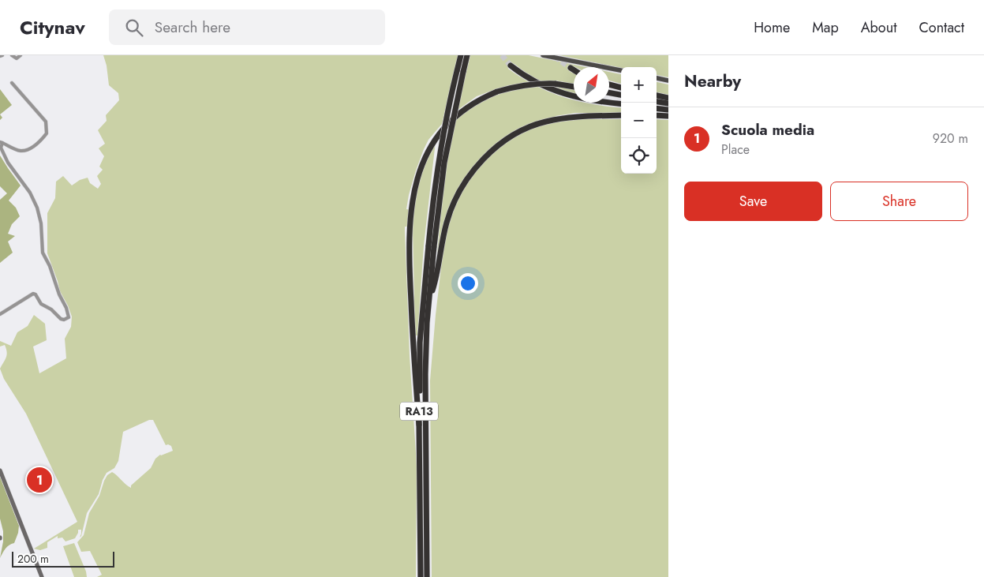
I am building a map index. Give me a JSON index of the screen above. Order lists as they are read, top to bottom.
{
  "streets": {
    "highway": ["RA13"]
  },
  "scale_bar": "200 m",
  "north": "top right",
  "page": {
    "header": "Citynav",
    "search": "Search here",
    "nav": [
      "Home",
      "Map",
      "About",
      "Contact"
    ],
    "heading": "Nearby",
    "map_buttons": ["+", "−"],
    "list": [
      {
        "mark": "1",
        "name": "Scuola media",
        "note": "Place",
        "value": "920 m"
      }
    ],
    "buttons": ["Save", "Share"],
    "pins": "1",
    "scale": "200 m"
  }
}
